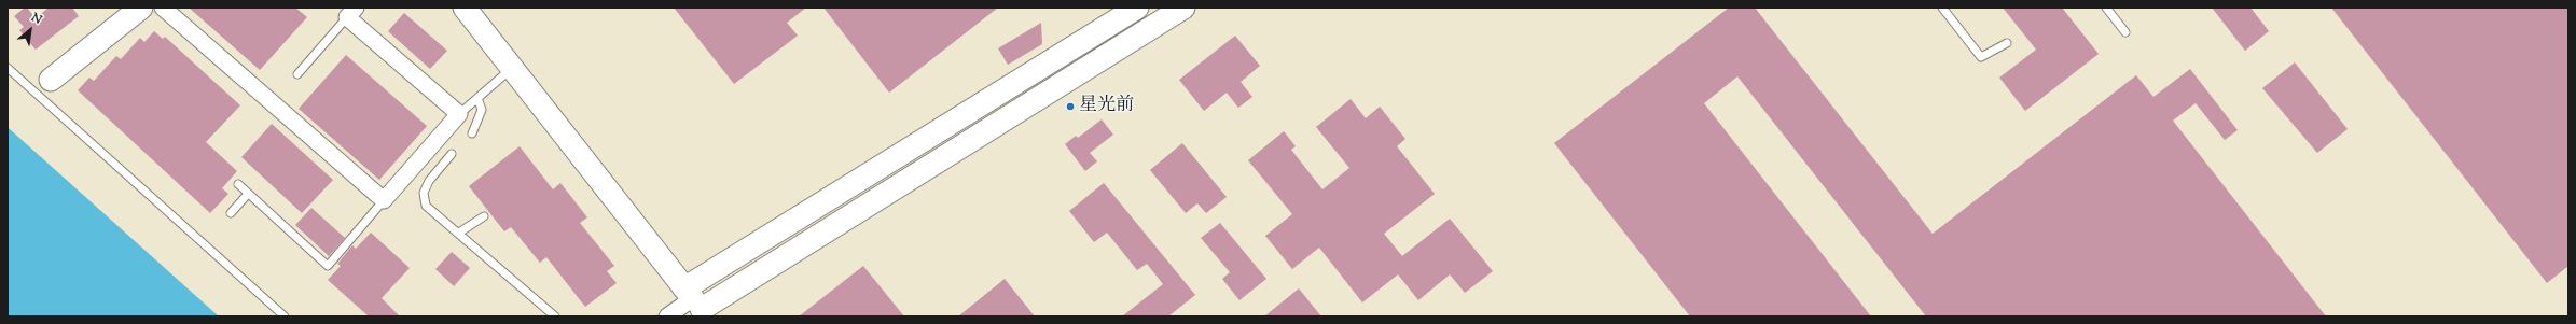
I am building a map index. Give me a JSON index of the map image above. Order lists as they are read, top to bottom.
{
  "places": ["星光前"],
  "north": "top right"
}
